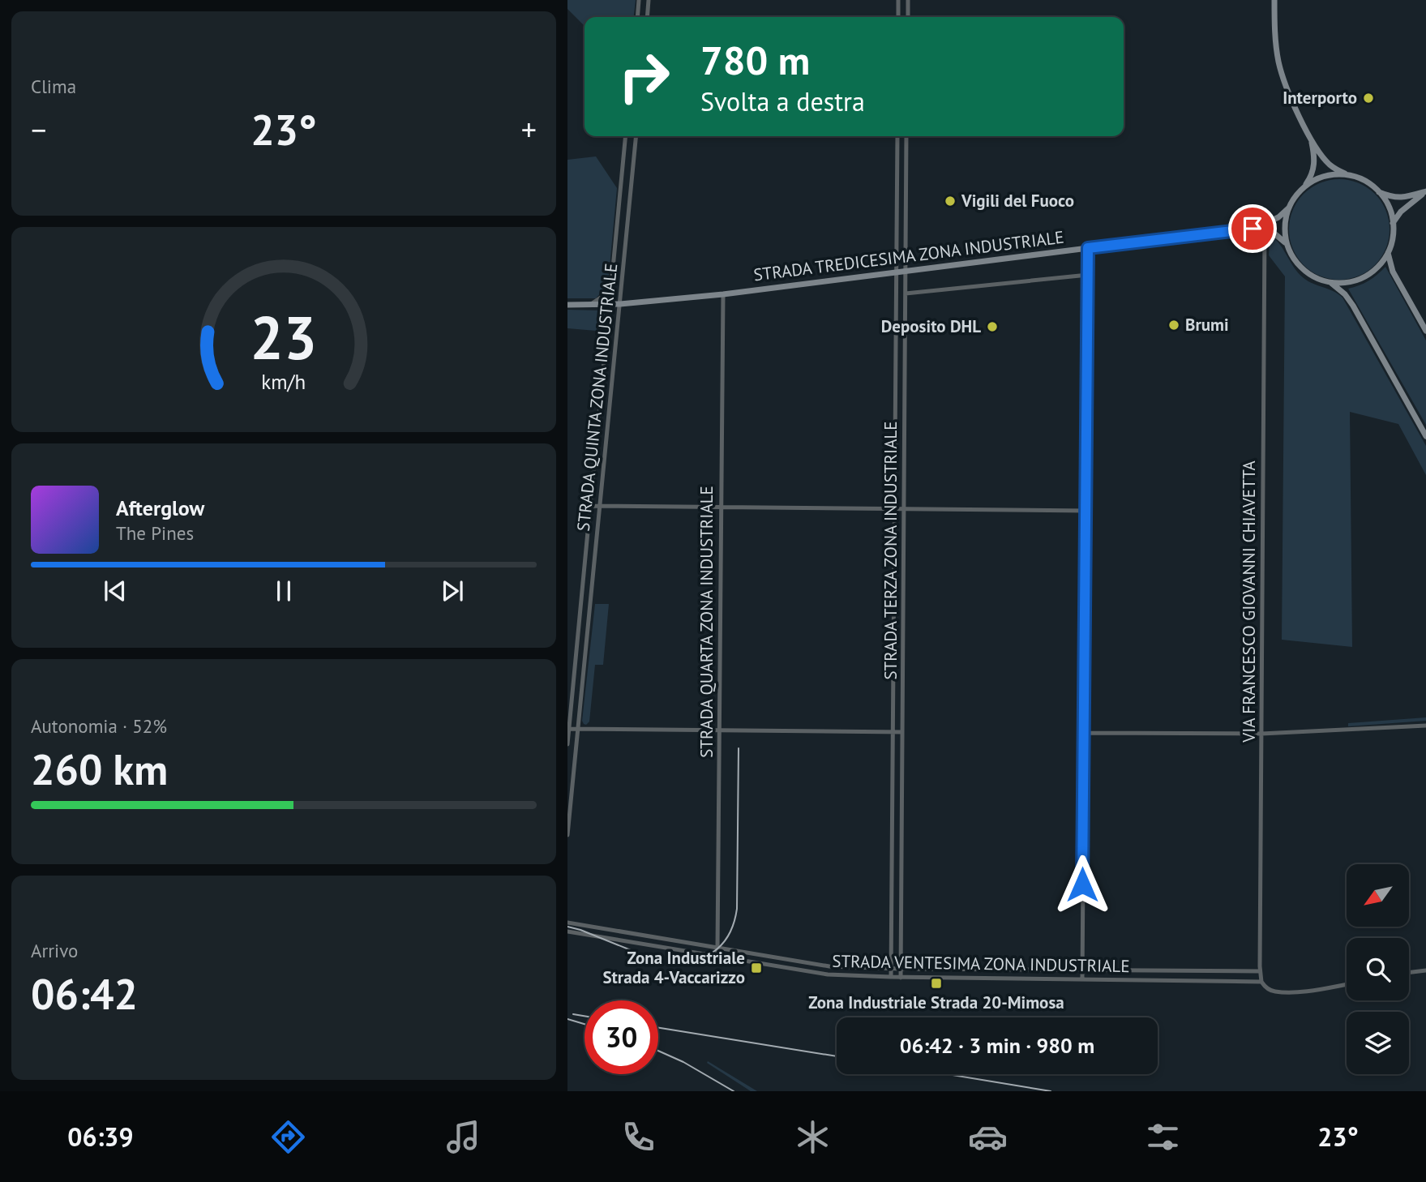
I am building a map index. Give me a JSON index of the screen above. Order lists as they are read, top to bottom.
{
  "streets": {
    "main road": ["STRADA TREDICESIMA ZONA INDUSTRIALE"],
    "street": [
      "STRADA QUINTA ZONA INDUSTRIALE",
      "STRADA TERZA ZONA INDUSTRIALE",
      "VIA FRANCESCO GIOVANNI CHIAVETTA",
      "STRADA QUARTA ZONA INDUSTRIALE",
      "STRADA VENTESIMA ZONA INDUSTRIALE"
    ]
  },
  "crossings": [
    ["STRADA TREDICESIMA ZONA INDUSTRIALE", "STRADA QUINTA ZONA INDUSTRIALE"],
    ["STRADA TREDICESIMA ZONA INDUSTRIALE", "STRADA TERZA ZONA INDUSTRIALE"],
    ["STRADA TREDICESIMA ZONA INDUSTRIALE", "STRADA QUARTA ZONA INDUSTRIALE"],
    ["STRADA TERZA ZONA INDUSTRIALE", "STRADA VENTESIMA ZONA INDUSTRIALE"],
    ["VIA FRANCESCO GIOVANNI CHIAVETTA", "STRADA VENTESIMA ZONA INDUSTRIALE"],
    ["STRADA QUARTA ZONA INDUSTRIALE", "STRADA VENTESIMA ZONA INDUSTRIALE"]
  ],
  "places": {
    "other": [
      "Interporto",
      "Vigili del Fuoco",
      "Brumi",
      "Deposito DHL"
    ],
    "transit": ["Zona Industriale Strada 4-Vaccarizzo", "Zona Industriale Strada 20-Mimosa"]
  },
  "north": "bottom left",
  "page": {
    "tile": [
      "Clima",
      ["Autonomia · 52%", "260 km"],
      ["Arrivo", "06:42"]
    ],
    "turn": ["780 m", "Svolta a destra"],
    "heat": ["−", "23°", "+"],
    "song": ["Afterglow", "The Pines"],
    "limit": "30",
    "trip": "06:42 · 3 min · 980 m",
    "tabs": ["06:39", "23°"],
    "gauge": ["23", "km/h"]
  }
}
